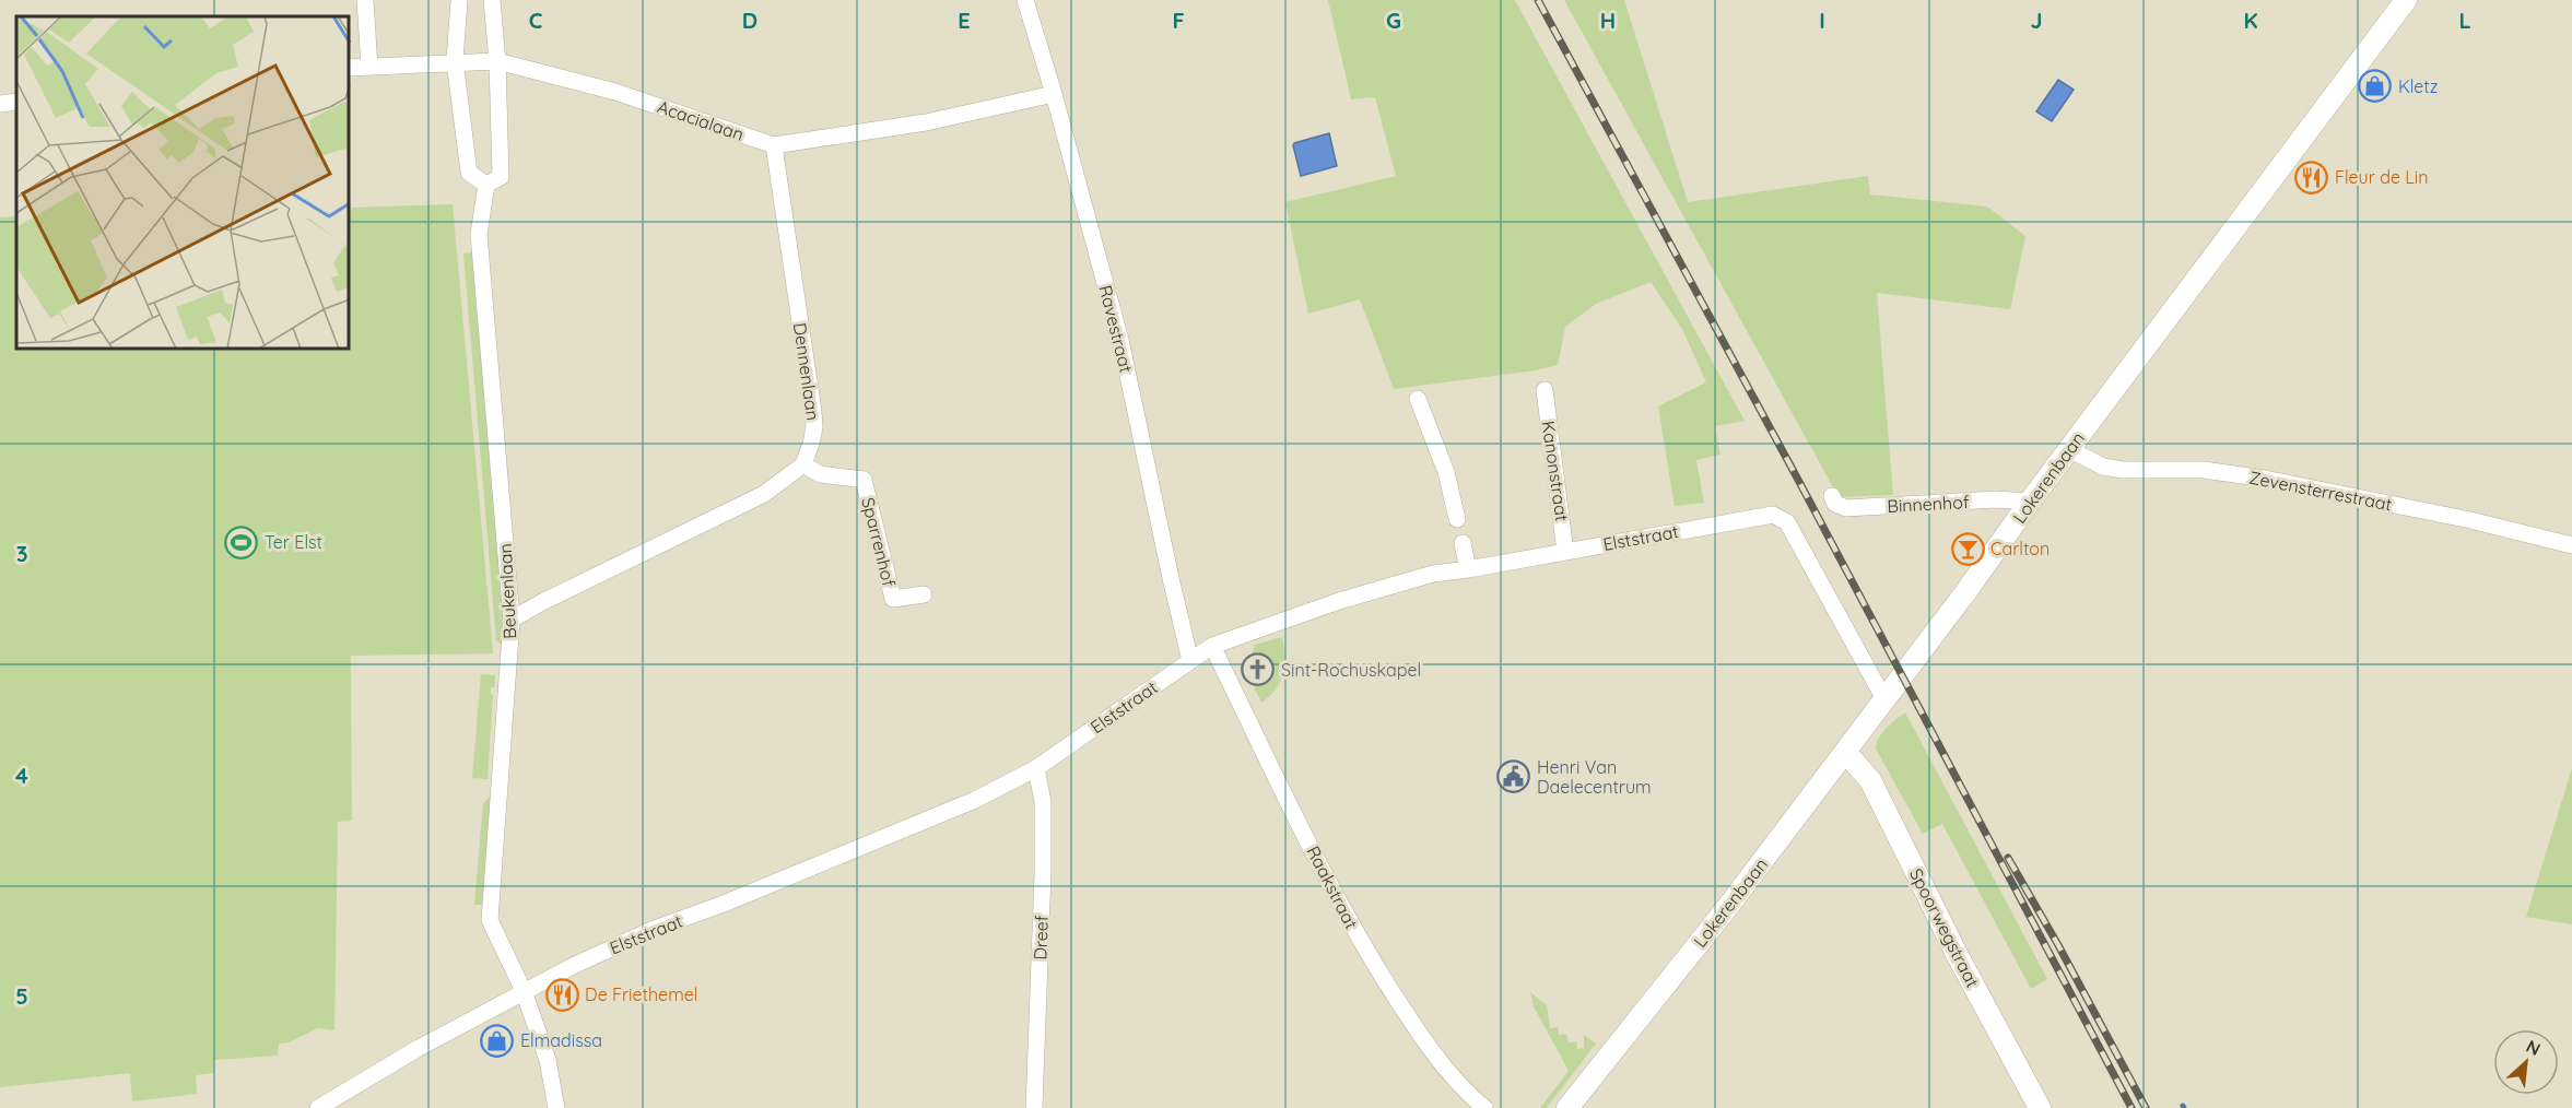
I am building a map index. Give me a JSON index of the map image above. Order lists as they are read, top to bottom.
{
  "streets": {
    "street": [
      "Acacialaan",
      "Ravestraat",
      "Dennenlaan",
      "Kanonstraat",
      "Lokerenbaan",
      "Zevensterrestraat",
      "Binnenhof",
      "Elststraat",
      "Sparrenhof",
      "Beukenlaan",
      "Raakstraat",
      "Spoorwegstraat",
      "Dreef"
    ]
  },
  "crossings": [
    ["Acacialaan", "Ravestraat"],
    ["Acacialaan", "Dennenlaan"],
    ["Acacialaan", "Beukenlaan"],
    ["Ravestraat", "Elststraat"],
    ["Dennenlaan", "Sparrenhof"],
    ["Kanonstraat", "Elststraat"],
    ["Lokerenbaan", "Zevensterrestraat"],
    ["Lokerenbaan", "Binnenhof"],
    ["Lokerenbaan", "Elststraat"],
    ["Lokerenbaan", "Spoorwegstraat"],
    ["Elststraat", "Beukenlaan"],
    ["Elststraat", "Raakstraat"],
    ["Elststraat", "Dreef"]
  ],
  "places": {
    "shop": ["Kletz", "Elmadissa"],
    "restaurant": ["Fleur de Lin", "De Friethemel"],
    "sports": ["Ter Elst"],
    "bar": ["Carlton"],
    "church": ["Sint-Rochuskapel"],
    "public building": ["Henri Van Daelecentrum"]
  },
  "north": "top right",
  "grid": {
    "columns": [
      "C",
      "D",
      "E",
      "F",
      "G",
      "H",
      "I",
      "J",
      "K",
      "L"
    ],
    "rows": ["3", "4", "5"]
  }
}
